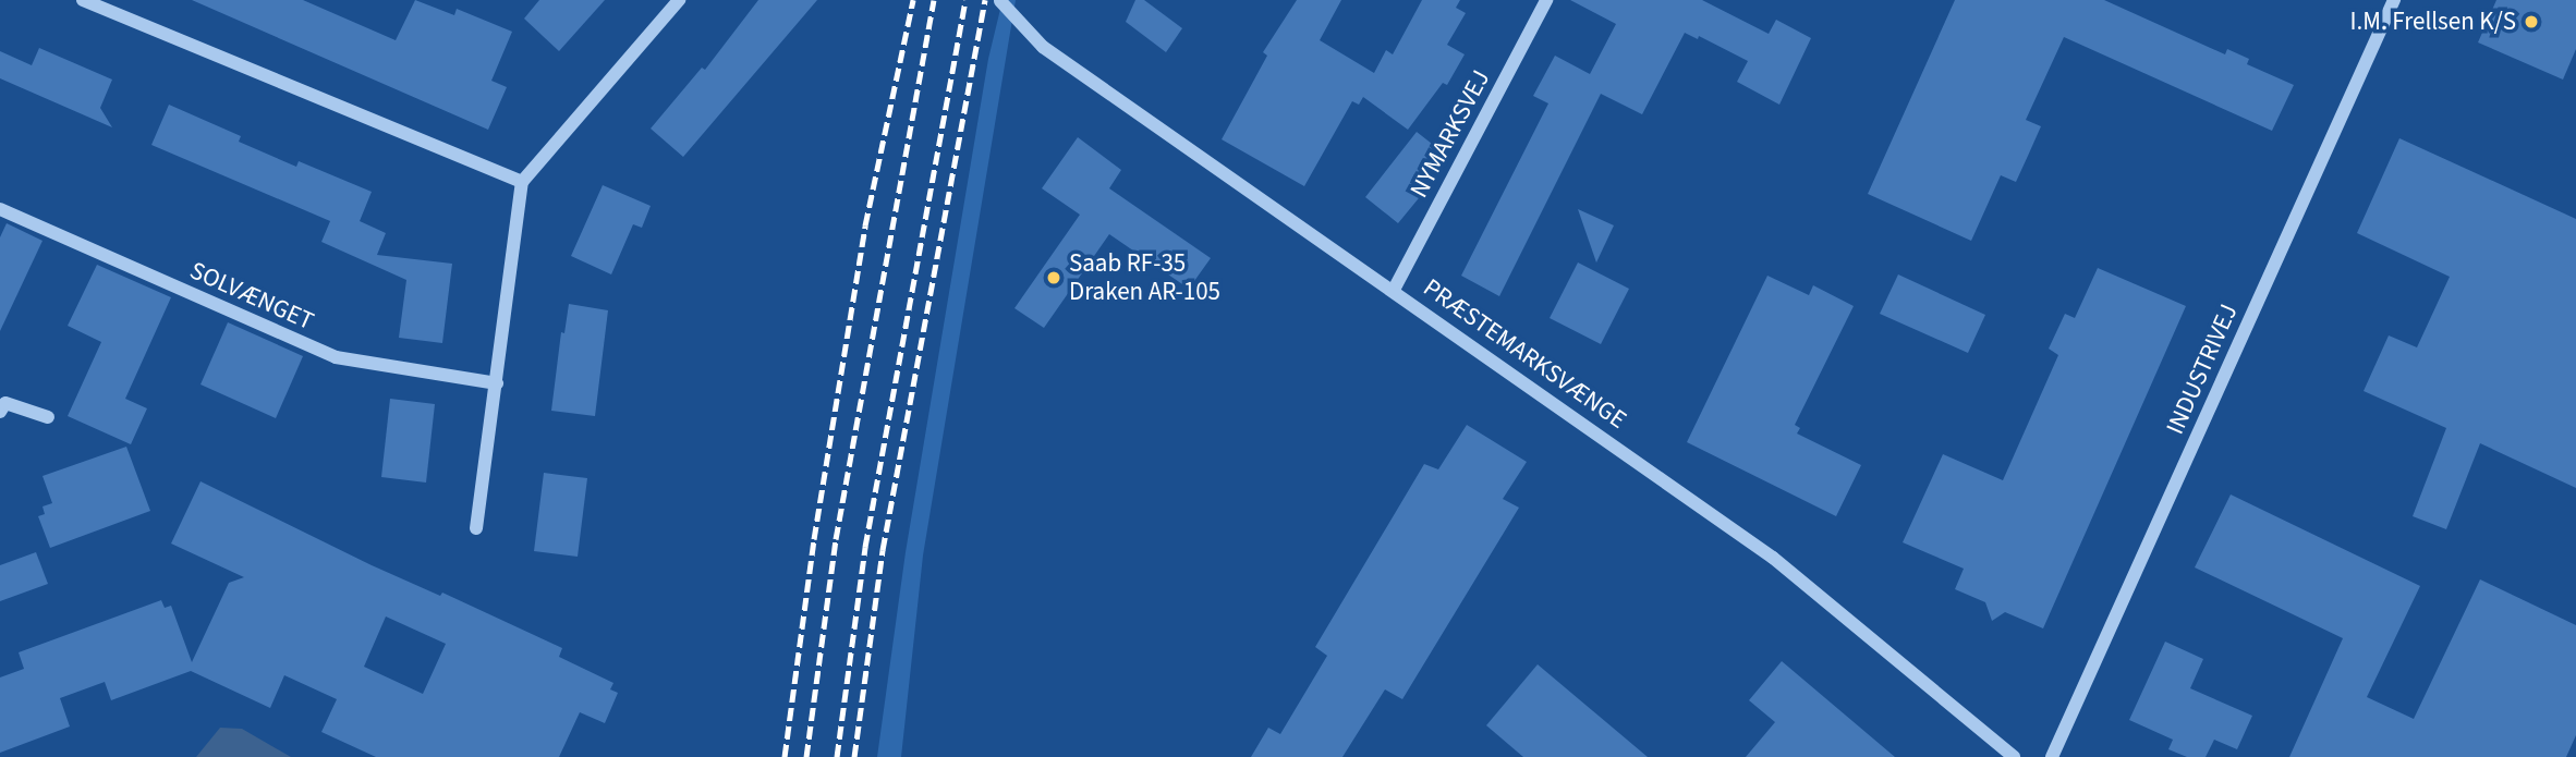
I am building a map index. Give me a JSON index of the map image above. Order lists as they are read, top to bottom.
{
  "streets": {
    "street": [
      "NYMARKSVEJ",
      "SOLVÆNGET",
      "PRÆSTEMARKSVÆNGE",
      "INDUSTRIVEJ"
    ]
  },
  "crossings": [
    ["NYMARKSVEJ", "PRÆSTEMARKSVÆNGE"]
  ],
  "places": ["I.M. Frellsen K/S", "Saab RF-35 Draken AR-105"]
}
